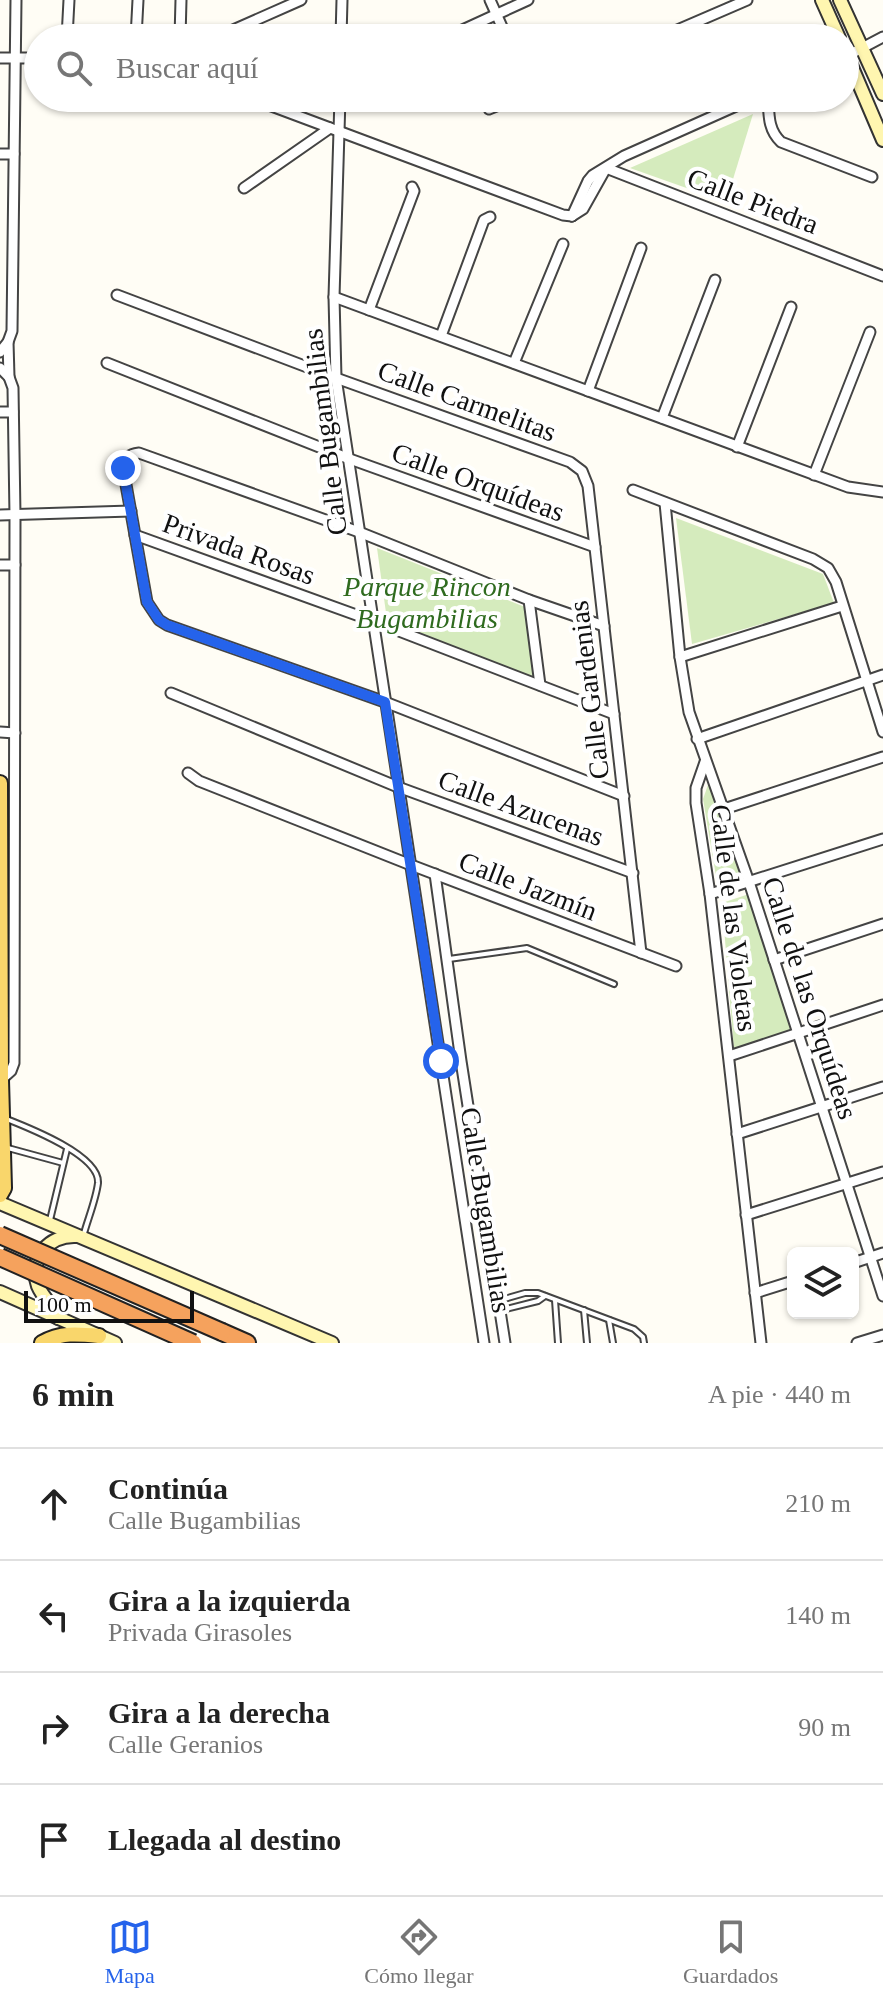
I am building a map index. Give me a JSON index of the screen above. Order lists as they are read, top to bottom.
{
  "streets": {
    "street": [
      "Calle Piedra",
      "Calle Carmelitas",
      "Calle Bugambilias",
      "Calle Orquídeas",
      "Privada Rosas",
      "Calle Gardenias",
      "Calle Azucenas",
      "Calle Jazmín",
      "Calle de las Violetas",
      "Calle de las Orquídeas"
    ]
  },
  "crossings": [
    ["Calle Carmelitas", "Calle Bugambilias"],
    ["Calle Carmelitas", "Calle Gardenias"],
    ["Calle Bugambilias", "Calle Orquídeas"],
    ["Calle Bugambilias", "Privada Rosas"],
    ["Calle Bugambilias", "Calle Azucenas"],
    ["Calle Bugambilias", "Calle Jazmín"],
    ["Calle Orquídeas", "Calle Gardenias"],
    ["Privada Rosas", "Calle Gardenias"],
    ["Calle Gardenias", "Calle Azucenas"],
    ["Calle Gardenias", "Calle Jazmín"],
    ["Calle de las Violetas", "Calle de las Orquídeas"]
  ],
  "parks": ["Parque Rincon Bugambilias"],
  "scale_bar": "100 m",
  "page": {
    "search": "Buscar aquí",
    "scale": "100 m",
    "heading": ["6 min", "A pie · 440 m"],
    "list": [
      ["Continúa", "Calle Bugambilias", "210 m"],
      ["Gira a la izquierda", "Privada Girasoles", "140 m"],
      ["Gira a la derecha", "Calle Geranios", "90 m"],
      "Llegada al destino"
    ],
    "nav": ["Mapa", "Cómo llegar", "Guardados"]
  }
}
